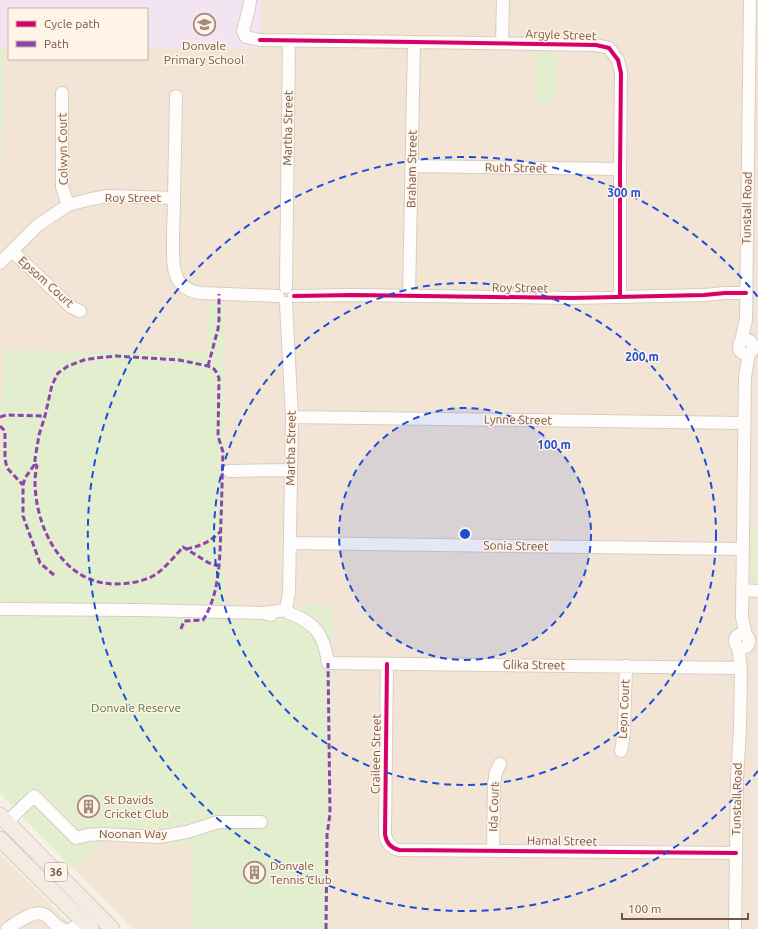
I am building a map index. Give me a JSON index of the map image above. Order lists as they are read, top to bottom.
{
  "streets": {
    "main road": ["36"],
    "street": [
      "Argyle Street",
      "Martha Street",
      "Colwyn Court",
      "Ruth Street",
      "Braham Street",
      "Roy Street",
      "Tunstall Road",
      "Epsom Court",
      "Lynne Street",
      "Sonia Street",
      "Glika Street",
      "Leon Court",
      "Craileen Street",
      "Ida Court",
      "Noonan Way",
      "Hamal Street"
    ]
  },
  "crossings": [
    ["Argyle Street", "Martha Street"],
    ["Argyle Street", "Ruth Street"],
    ["Argyle Street", "Braham Street"],
    ["Argyle Street", "Roy Street"],
    ["Martha Street", "Roy Street"],
    ["Martha Street", "Lynne Street"],
    ["Martha Street", "Sonia Street"],
    ["Martha Street", "Glika Street"],
    ["Colwyn Court", "Roy Street"],
    ["Ruth Street", "Braham Street"],
    ["Braham Street", "Roy Street"],
    ["Roy Street", "Tunstall Road"],
    ["Roy Street", "Epsom Court"],
    ["Tunstall Road", "Lynne Street"],
    ["Tunstall Road", "Sonia Street"],
    ["Tunstall Road", "Glika Street"],
    ["Tunstall Road", "Hamal Street"],
    ["Glika Street", "Leon Court"],
    ["Glika Street", "Craileen Street"],
    ["Craileen Street", "Hamal Street"],
    ["Ida Court", "Hamal Street"],
    ["Noonan Way", "36"]
  ],
  "parks": ["Donvale Reserve"],
  "places": {
    "school or university": ["Donvale Primary School"],
    "building": ["St Davids Cricket Club", "Donvale Tennis Club"]
  },
  "legend": ["Cycle path", "Path"],
  "scale_bar": "100 m",
  "rings": ["300 m", "200 m", "100 m"]
}
